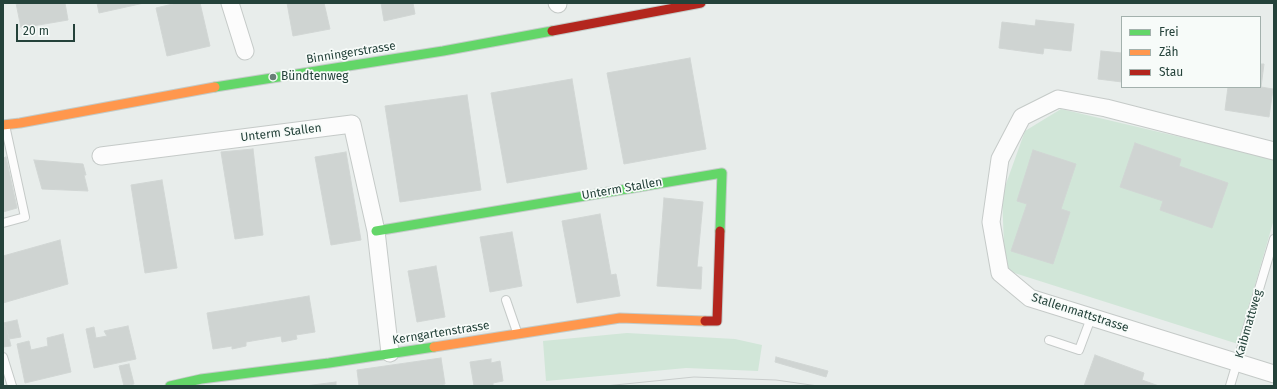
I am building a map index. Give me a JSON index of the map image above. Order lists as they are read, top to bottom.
{
  "streets": {
    "street": [
      "Binningerstrasse",
      "Unterm Stallen",
      "Stallenmattstrasse",
      "Kerngartenstrasse"
    ],
    "lane": ["Kaibmattweg"]
  },
  "crossings": [
    ["Unterm Stallen", "Kerngartenstrasse"],
    ["Stallenmattstrasse", "Kaibmattweg"]
  ],
  "places": ["Bündtenweg"],
  "legend": ["Frei", "Zäh", "Stau"],
  "scale_bar": "20 m"
}
